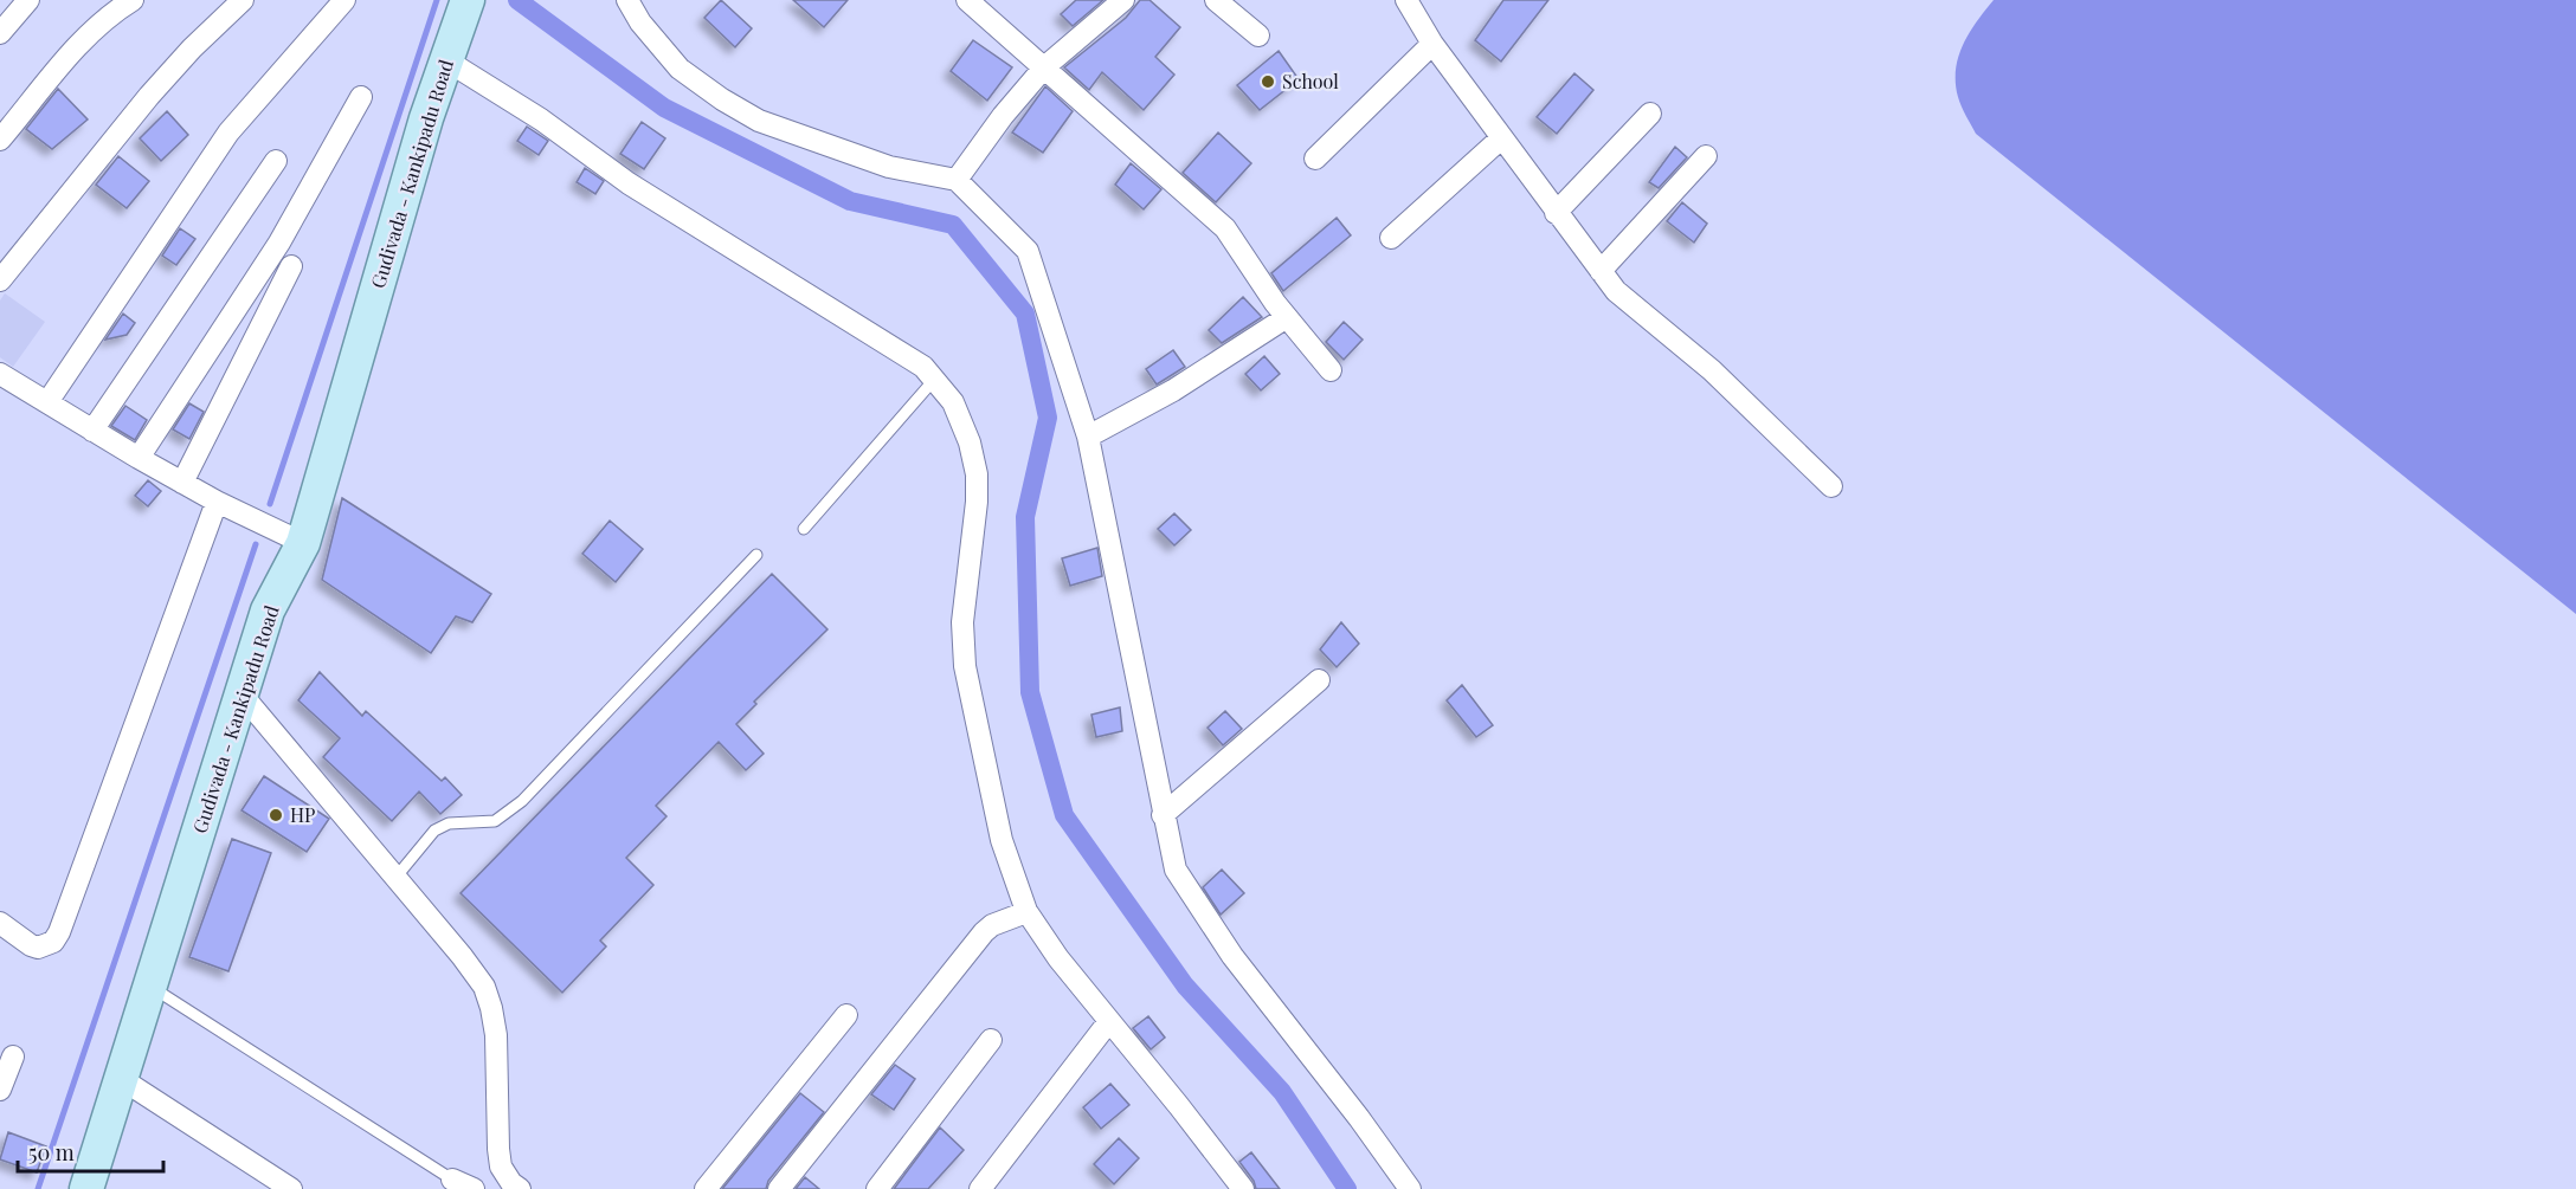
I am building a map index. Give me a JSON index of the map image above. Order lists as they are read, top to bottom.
{
  "streets": {
    "main road": ["Gudivada - Kankipadu Road"]
  },
  "places": ["School", "HP"],
  "scale_bar": "50 m"
}
